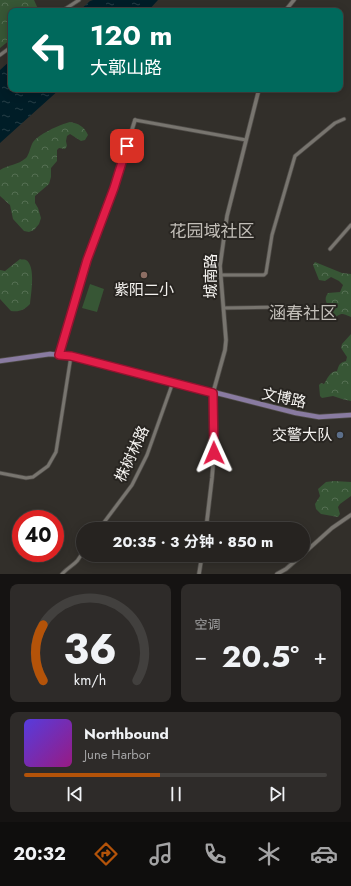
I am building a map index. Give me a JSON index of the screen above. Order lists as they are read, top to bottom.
{
  "streets": {
    "main road": ["文博路"],
    "street": ["城南路", "株树林路"]
  },
  "crossings": [
    ["城南路", "文博路"],
    ["文博路", "株树林路"]
  ],
  "districts": ["花园域社区", "涵春社区"],
  "places": ["紫阳二小", "交警大队"],
  "page": {
    "turn": ["120 m", "大鄣山路"],
    "limit": "40",
    "trip": "20:35 · 3 分钟 · 850 m",
    "tile": "空调",
    "heat": ["−", "20.5°", "+"],
    "song": ["Northbound", "June Harbor"],
    "tabs": "20:32",
    "gauge": ["36", "km/h"]
  }
}
